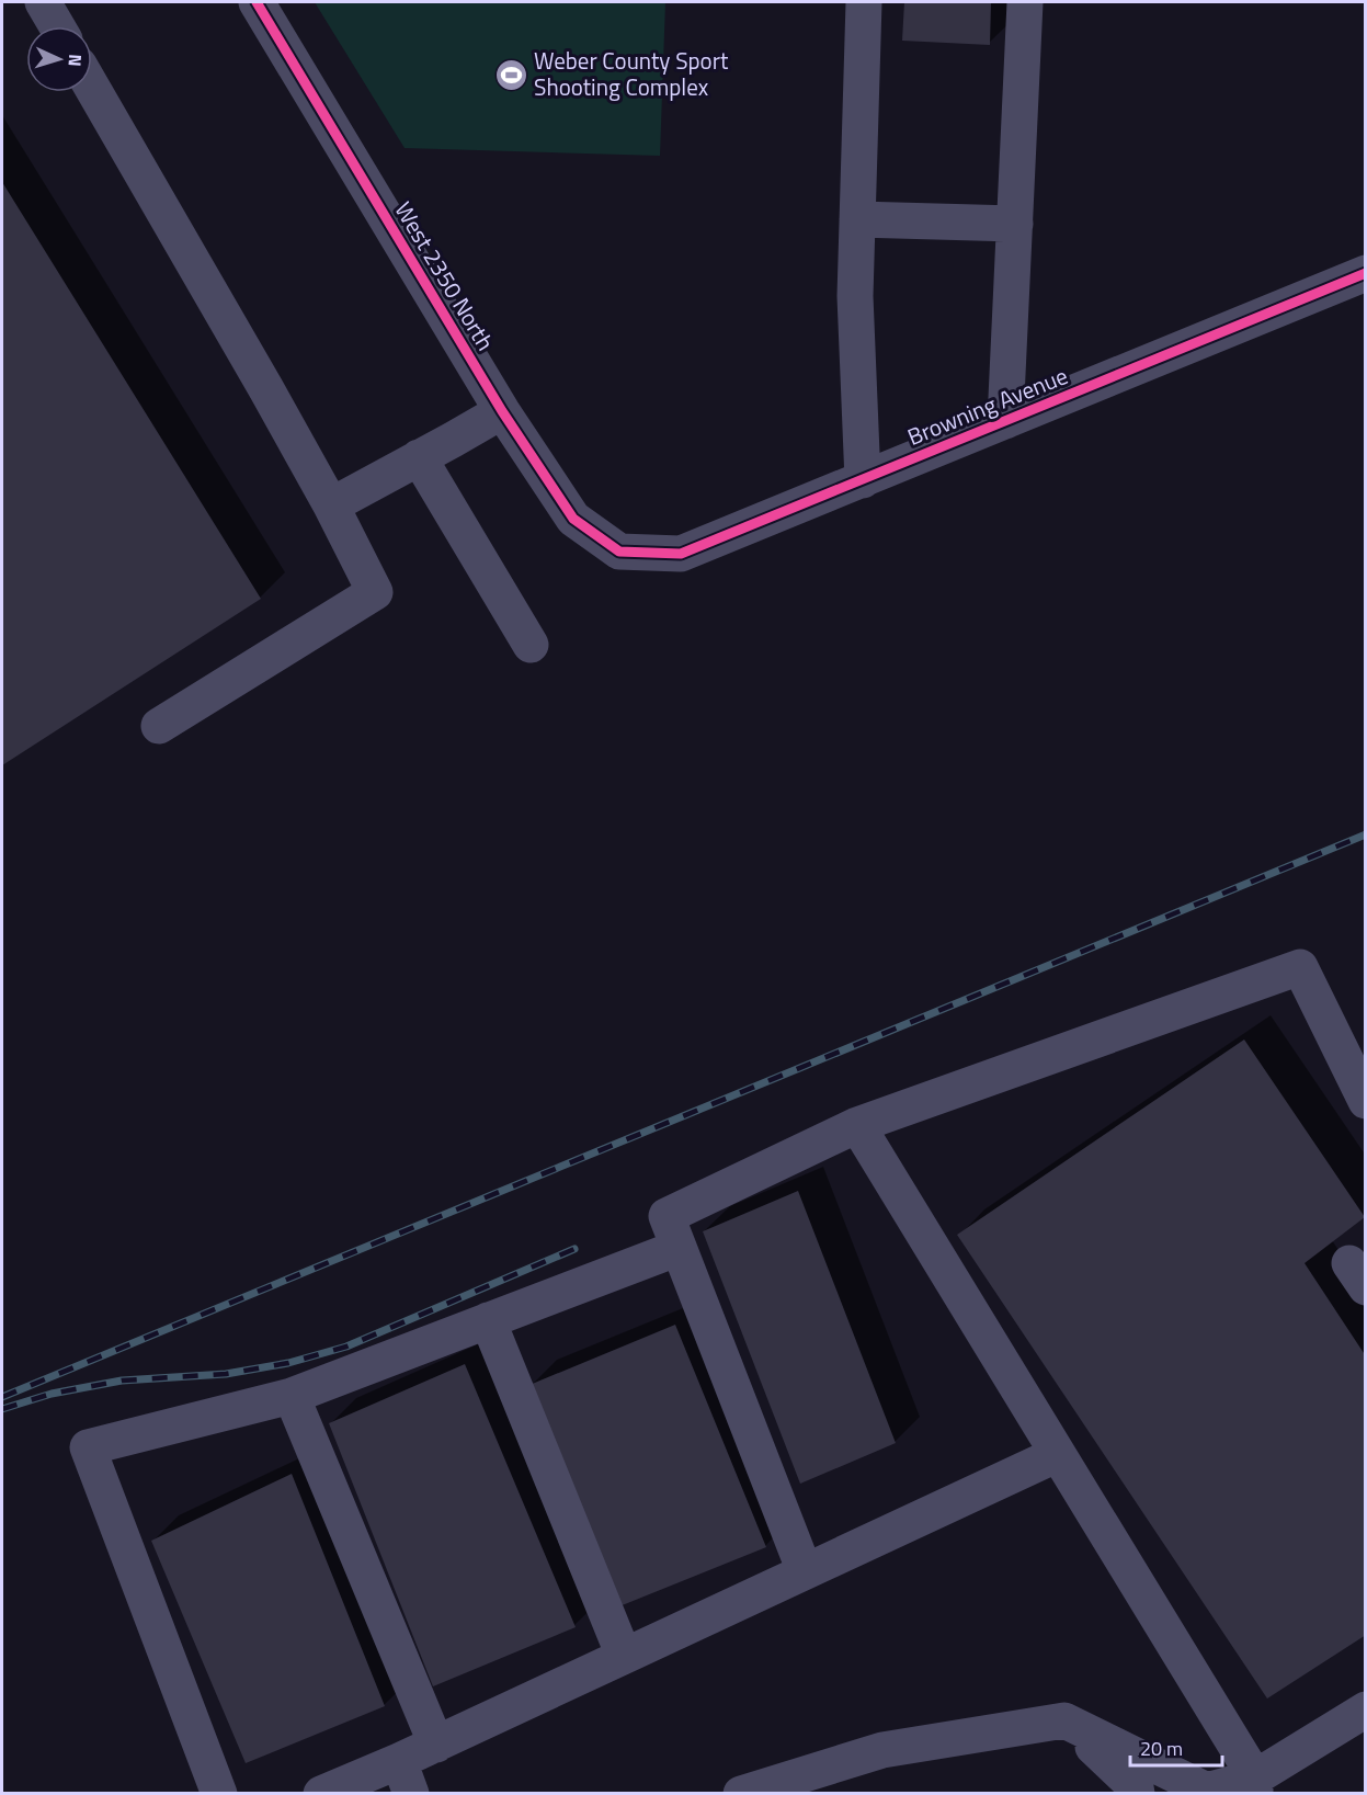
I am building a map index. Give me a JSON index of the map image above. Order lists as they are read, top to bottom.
{
  "streets": {
    "street": ["West 2350 North", "Browning Avenue"]
  },
  "crossings": [
    ["West 2350 North", "Browning Avenue"]
  ],
  "places": {
    "sports": ["Weber County Sport Shooting Complex"]
  },
  "scale_bar": "20 m",
  "north": "right"
}
